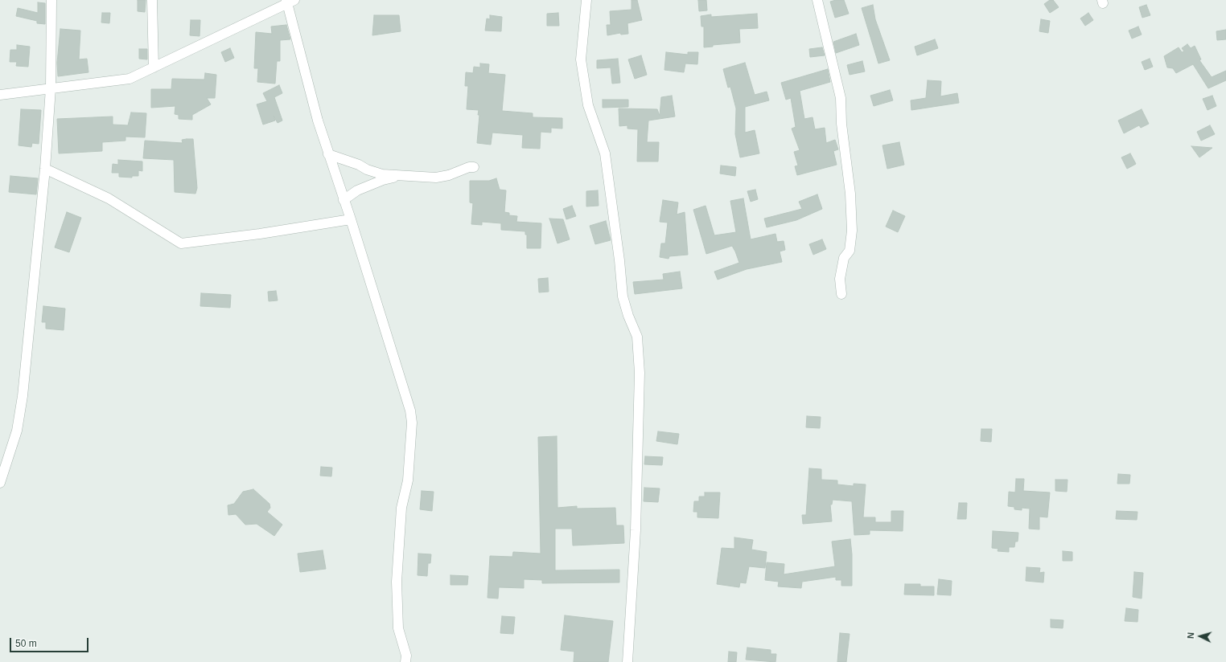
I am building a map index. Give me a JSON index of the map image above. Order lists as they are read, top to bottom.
{
  "scale_bar": "50 m",
  "north": "left"
}
